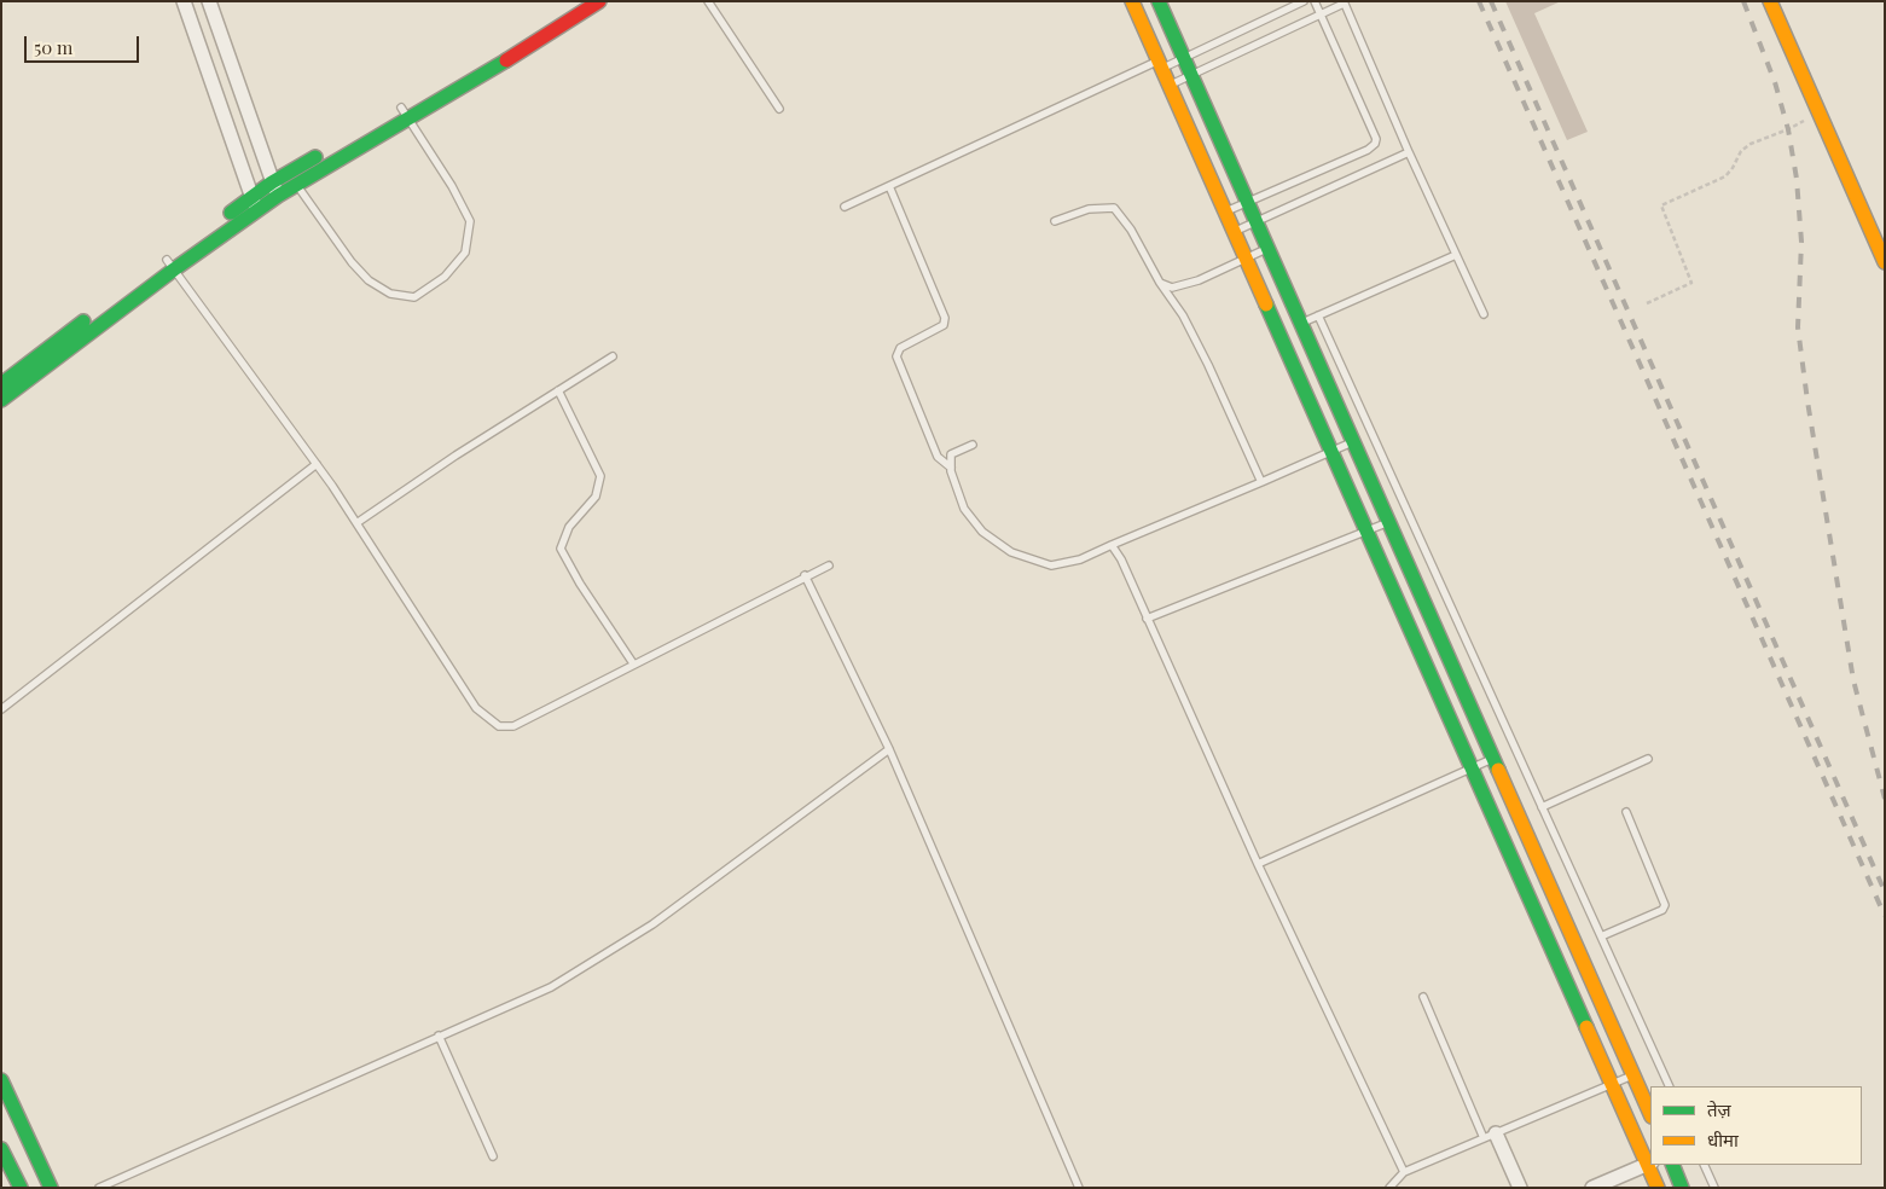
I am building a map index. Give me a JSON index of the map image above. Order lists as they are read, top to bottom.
{
  "legend": ["तेज़", "धीमा"],
  "scale_bar": "50 m"
}
